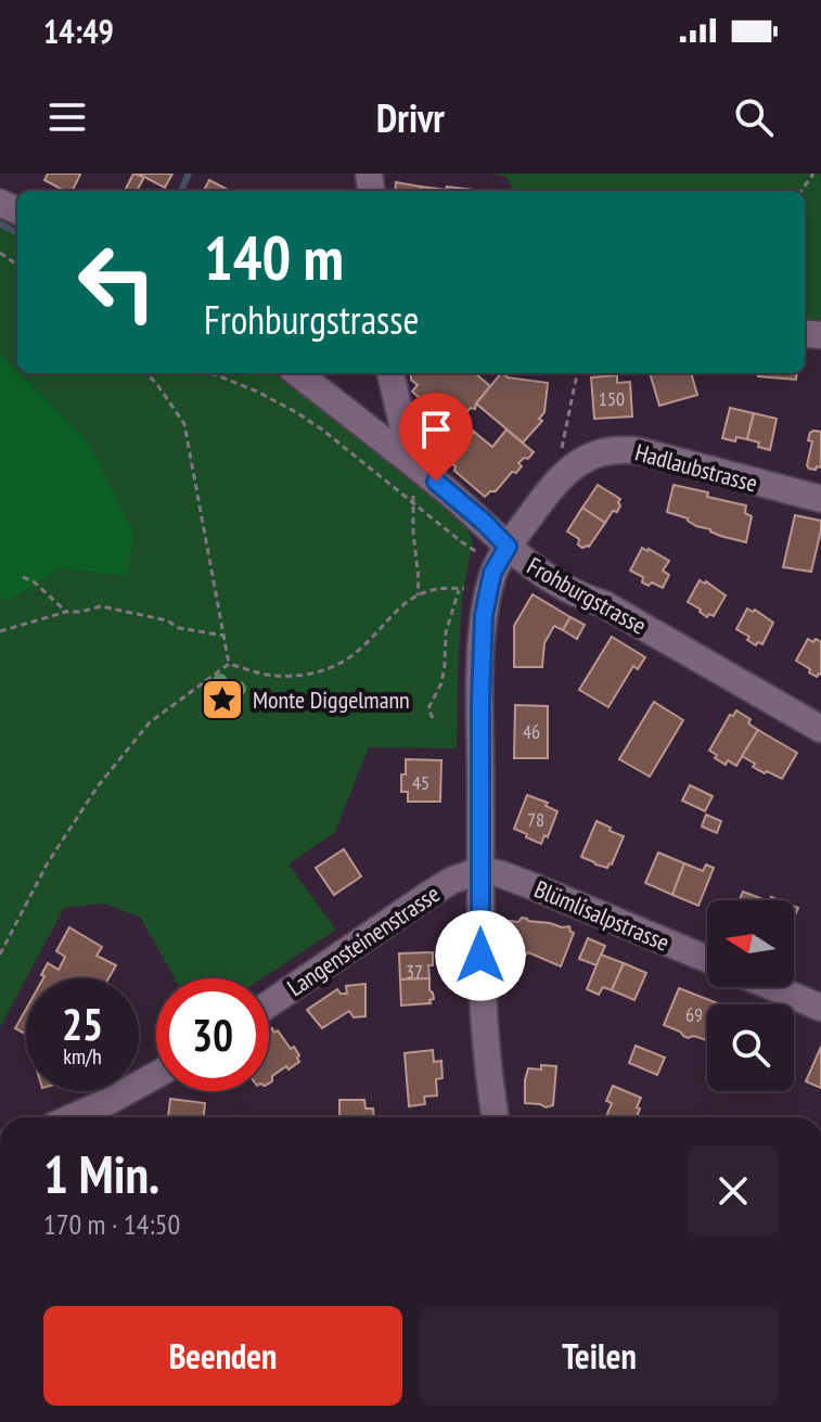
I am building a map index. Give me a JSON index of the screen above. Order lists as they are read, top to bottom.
{
  "streets": {
    "street": [
      "Hadlaubstrasse",
      "Frohburgstrasse",
      "Blümlisalpstrasse",
      "Langensteinenstrasse"
    ]
  },
  "crossings": [
    ["Hadlaubstrasse", "Frohburgstrasse"],
    ["Hadlaubstrasse", "Blümlisalpstrasse"],
    ["Hadlaubstrasse", "Langensteinenstrasse"],
    ["Blümlisalpstrasse", "Langensteinenstrasse"]
  ],
  "places": {
    "place": ["Monte Diggelmann"]
  },
  "house_numbers": [
    "150",
    "46",
    "45",
    "78",
    "37",
    "69"
  ],
  "north": "left",
  "page": {
    "status": "14:49",
    "header": "Drivr",
    "turn": ["140 m", "Frohburgstrasse"],
    "speed": "25 km/h",
    "limit": "30",
    "heading": ["1 Min.", "170 m · 14:50"],
    "buttons": ["Beenden", "Teilen"]
  }
}
